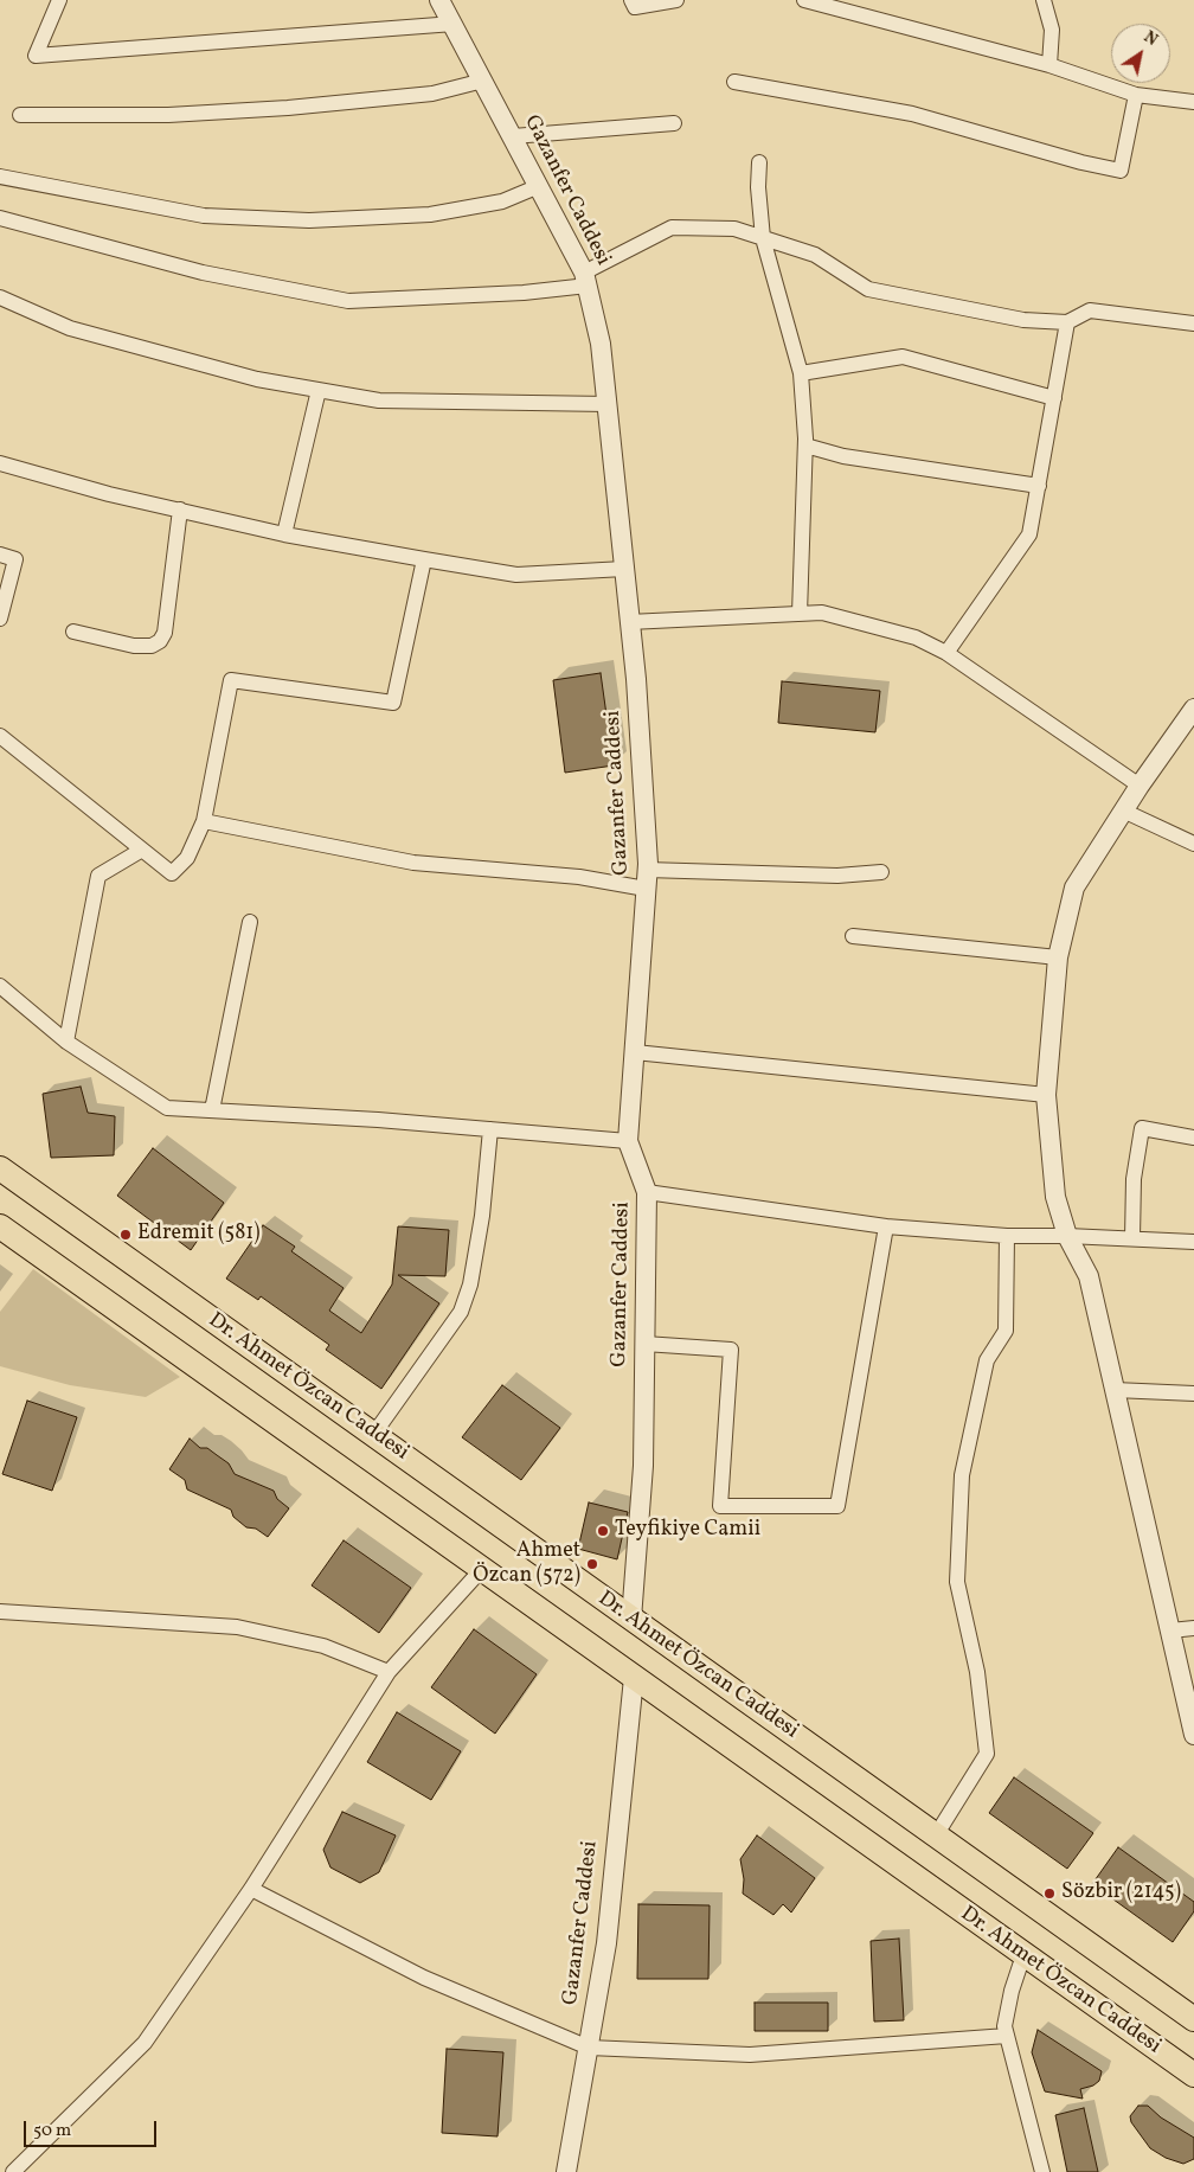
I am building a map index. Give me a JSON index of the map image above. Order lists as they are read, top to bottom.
{
  "streets": {
    "main road": ["Dr. Ahmet Özcan Caddesi"],
    "street": ["Gazanfer Caddesi"]
  },
  "crossings": [
    ["Gazanfer Caddesi", "Dr. Ahmet Özcan Caddesi"]
  ],
  "places": [
    "Edremit (581)",
    "Teyfikiye Camii",
    "Ahmet Özcan (572)",
    "Sözbir (2145)"
  ],
  "scale_bar": "50 m",
  "north": "top right"
}
